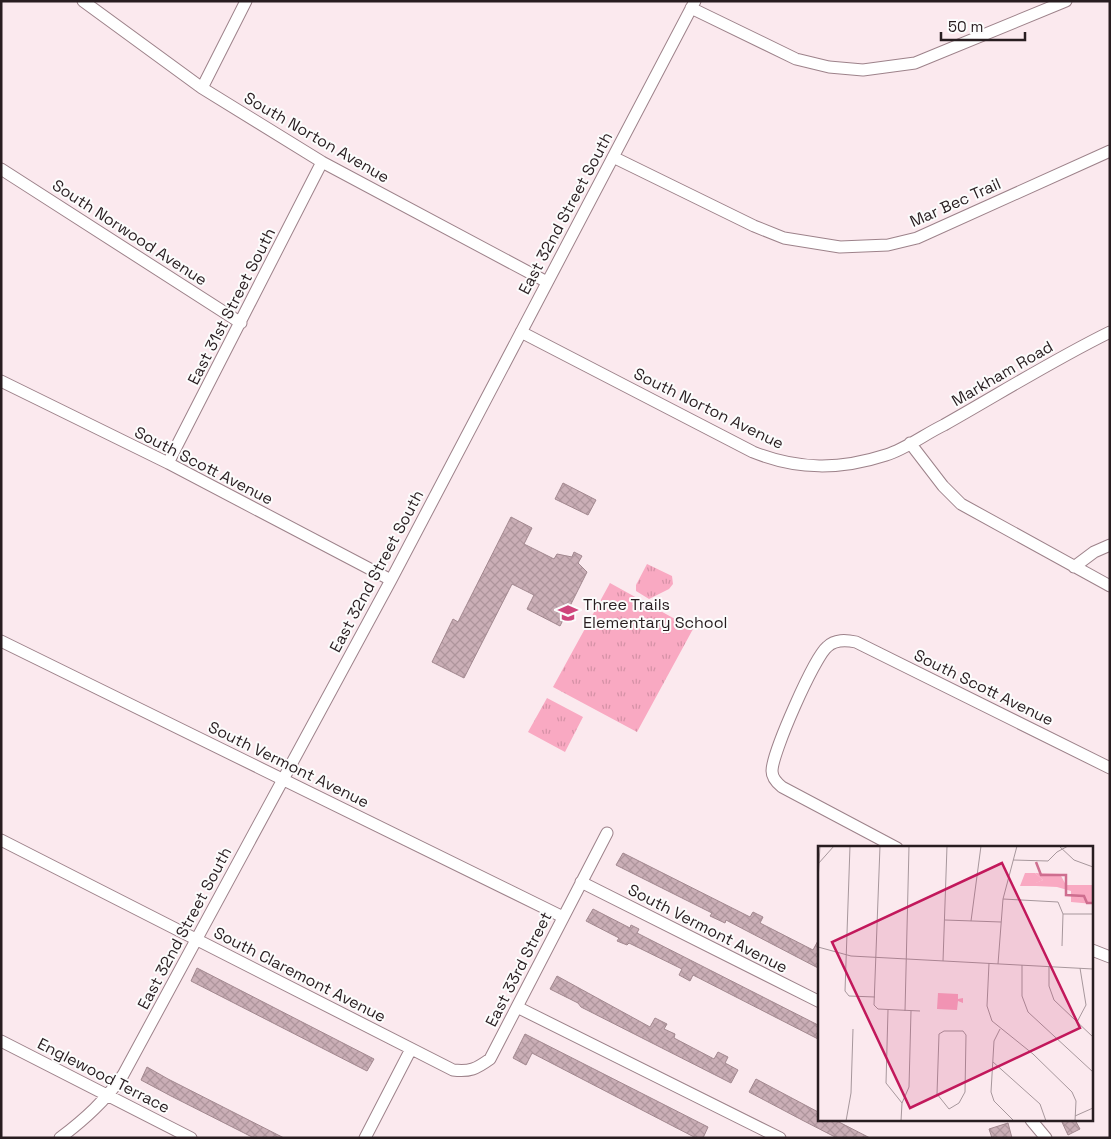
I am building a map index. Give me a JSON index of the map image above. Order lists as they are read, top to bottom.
{
  "streets": {
    "street": [
      "South Norton Avenue",
      "Mar Bec Trail",
      "East 32nd Street South",
      "South Norwood Avenue",
      "East 31st Street South",
      "Markham Road",
      "South Scott Avenue",
      "South Vermont Avenue",
      "East 33rd Street",
      "South Claremont Avenue",
      "Englewood Terrace"
    ]
  },
  "crossings": [
    ["South Norton Avenue", "East 32nd Street South"],
    ["South Norton Avenue", "East 31st Street South"],
    ["South Norton Avenue", "Markham Road"],
    ["Mar Bec Trail", "East 32nd Street South"],
    ["East 32nd Street South", "South Scott Avenue"],
    ["East 32nd Street South", "South Vermont Avenue"],
    ["East 32nd Street South", "South Claremont Avenue"],
    ["East 32nd Street South", "Englewood Terrace"],
    ["South Norwood Avenue", "East 31st Street South"],
    ["East 31st Street South", "South Scott Avenue"],
    ["South Vermont Avenue", "East 33rd Street"],
    ["East 33rd Street", "South Claremont Avenue"]
  ],
  "places": {
    "school or university": ["Three Trails Elementary School"]
  },
  "scale_bar": "50 m"
}
